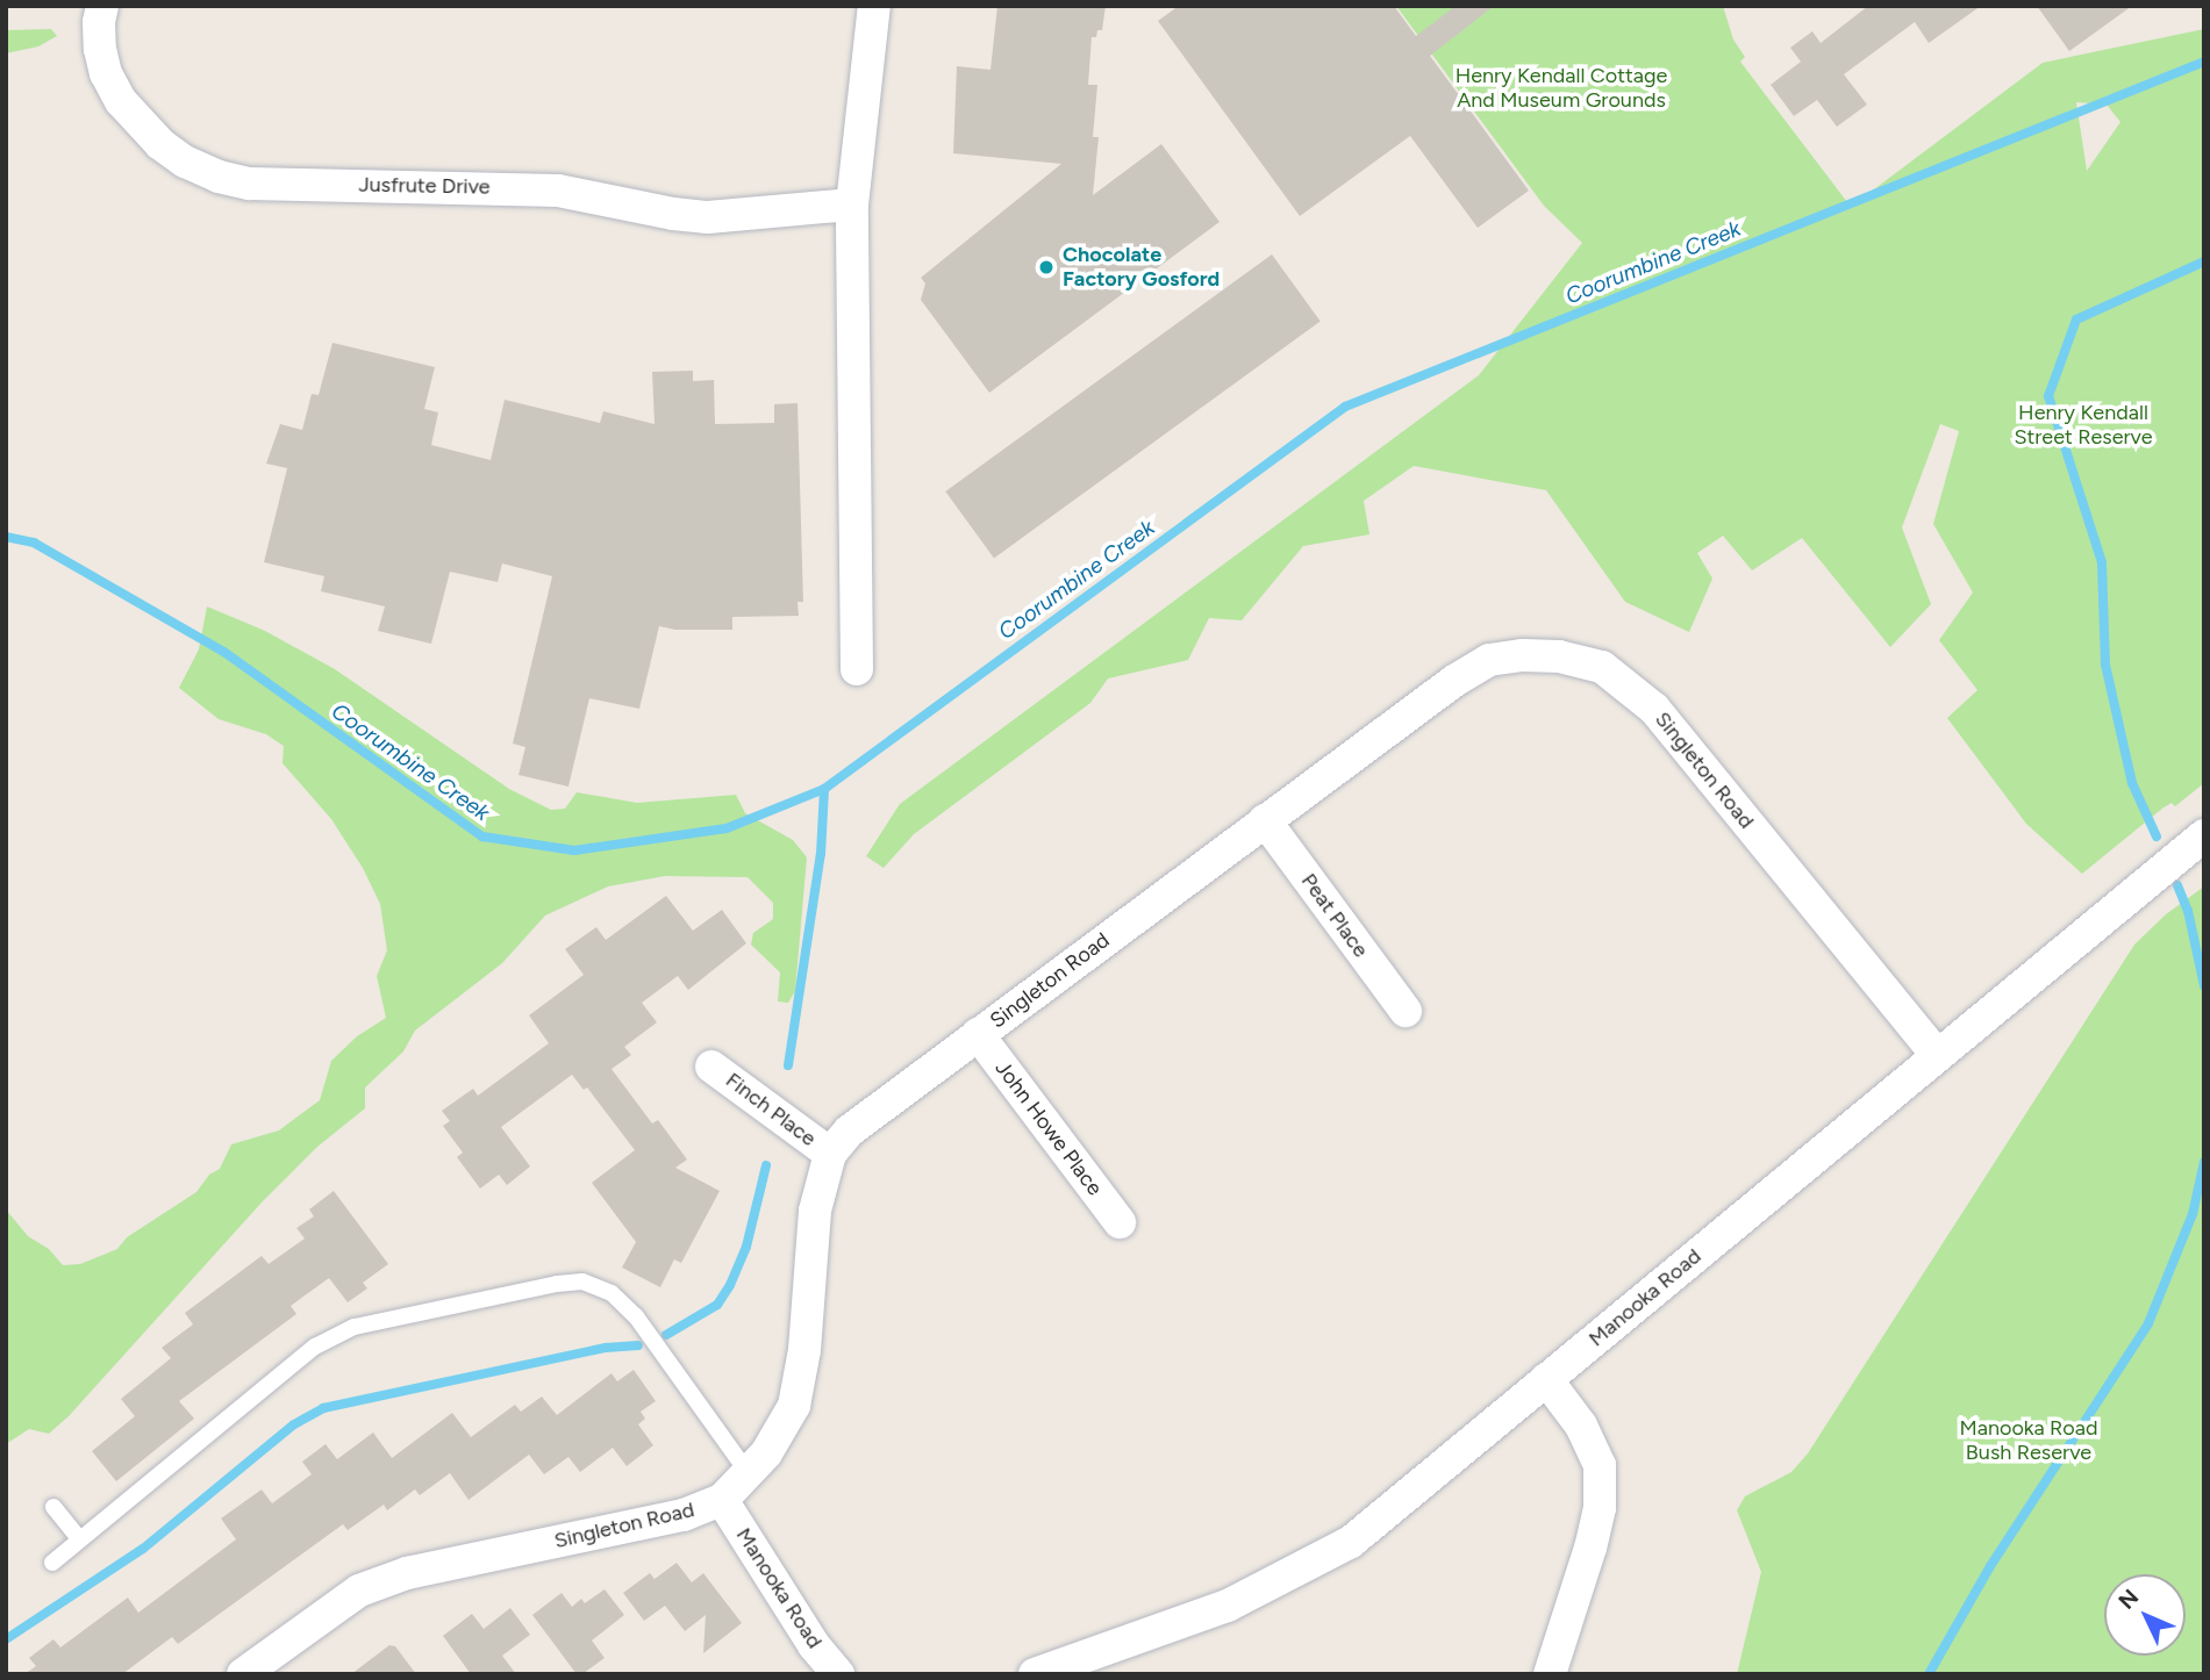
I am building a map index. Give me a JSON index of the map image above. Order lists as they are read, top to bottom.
{
  "streets": {
    "street": [
      "Jusfrute Drive",
      "Singleton Road",
      "Peat Place",
      "Finch Place",
      "John Howe Place",
      "Manooka Road"
    ]
  },
  "crossings": [
    ["Singleton Road", "Peat Place"],
    ["Singleton Road", "Finch Place"],
    ["Singleton Road", "John Howe Place"],
    ["Singleton Road", "Manooka Road"]
  ],
  "water": ["Coorumbine Creek"],
  "parks": ["Henry Kendall Cottage And Museum Grounds", "Henry Kendall Street Reserve", "Manooka Road Bush Reserve"],
  "places": ["Chocolate Factory Gosford"],
  "north": "top left"
}
